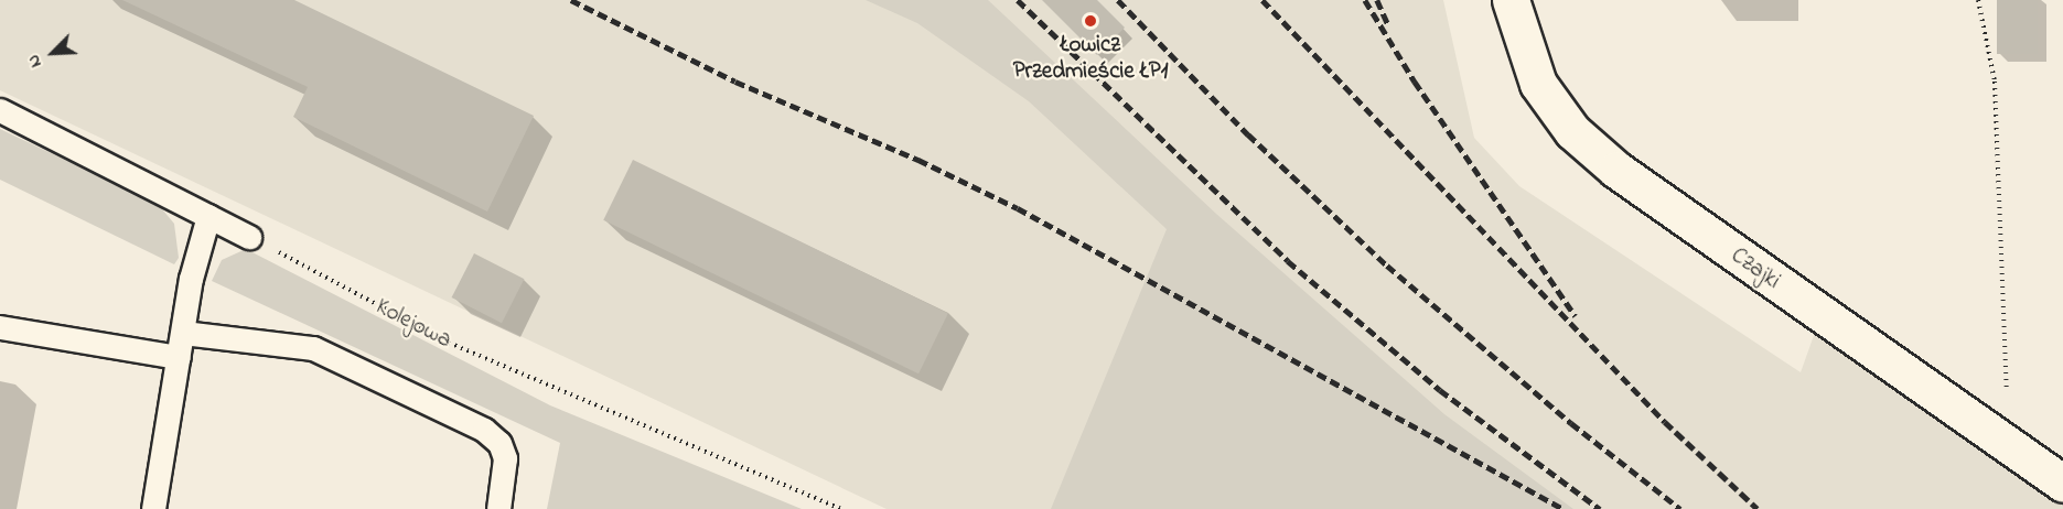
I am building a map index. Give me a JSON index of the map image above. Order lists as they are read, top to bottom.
{
  "streets": {
    "street": ["Czajki"],
    "path": ["Kolejowa"]
  },
  "places": ["Łowicz Przedmieście ŁP1"],
  "north": "bottom left"
}
